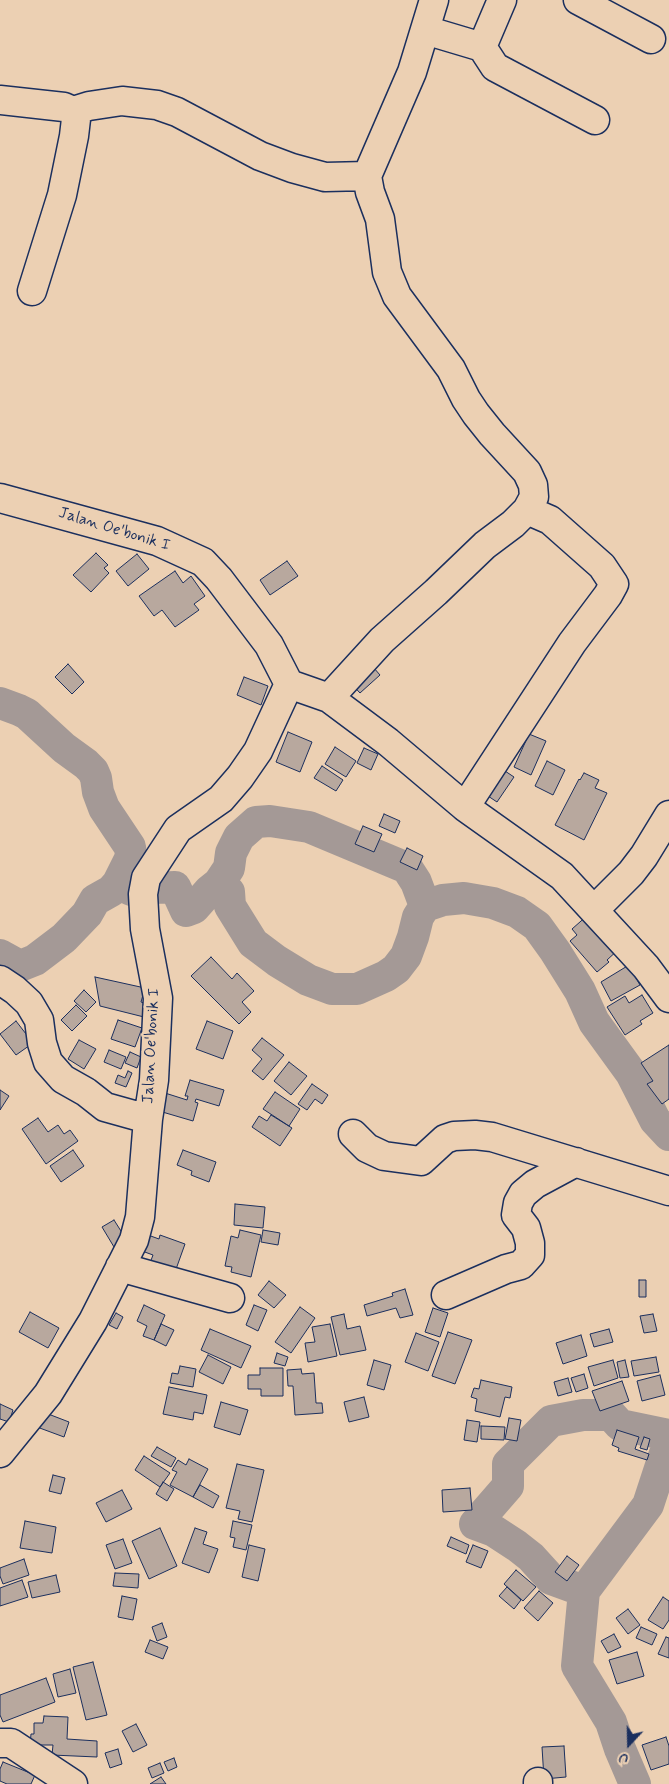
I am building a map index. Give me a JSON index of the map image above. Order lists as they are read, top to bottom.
{
  "streets": {
    "street": ["Jalan Oe'bonik I"]
  },
  "north": "bottom"
}
